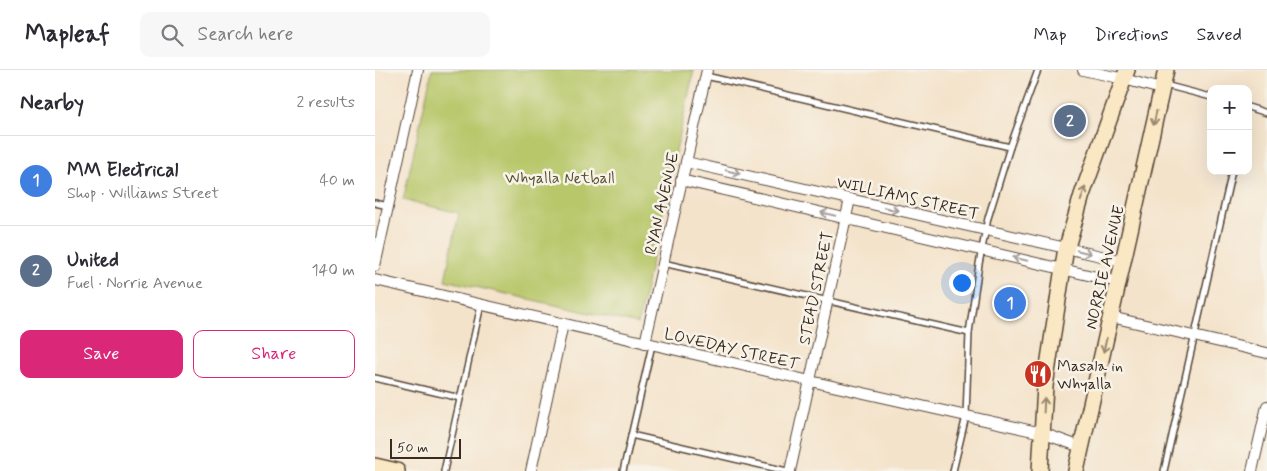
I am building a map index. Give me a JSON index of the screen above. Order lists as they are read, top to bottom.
{
  "streets": {
    "main road": ["NORRIE AVENUE"],
    "street": [
      "WILLIAMS STREET",
      "RYAN AVENUE",
      "STEAD STREET",
      "LOVEDAY STREET"
    ]
  },
  "crossings": [
    ["WILLIAMS STREET", "RYAN AVENUE"],
    ["WILLIAMS STREET", "NORRIE AVENUE"],
    ["WILLIAMS STREET", "STEAD STREET"],
    ["RYAN AVENUE", "LOVEDAY STREET"],
    ["NORRIE AVENUE", "LOVEDAY STREET"],
    ["STEAD STREET", "LOVEDAY STREET"]
  ],
  "parks": ["Whyalla Netball"],
  "places": {
    "restaurant": ["Masala in Whyalla"]
  },
  "scale_bar": "50 m",
  "page": {
    "header": "Mapleaf",
    "search": "Search here",
    "nav": ["Map", "Directions", "Saved"],
    "heading": ["Nearby", "2 results"],
    "map_buttons": ["+", "−"],
    "pins": ["2", "1"],
    "list": [
      {
        "mark": "1",
        "name": "MM Electrical",
        "note": "Shop · Williams Street",
        "value": "40 m"
      },
      {
        "mark": "2",
        "name": "United",
        "note": "Fuel · Norrie Avenue",
        "value": "140 m"
      }
    ],
    "buttons": ["Save", "Share"],
    "scale": "50 m"
  }
}
